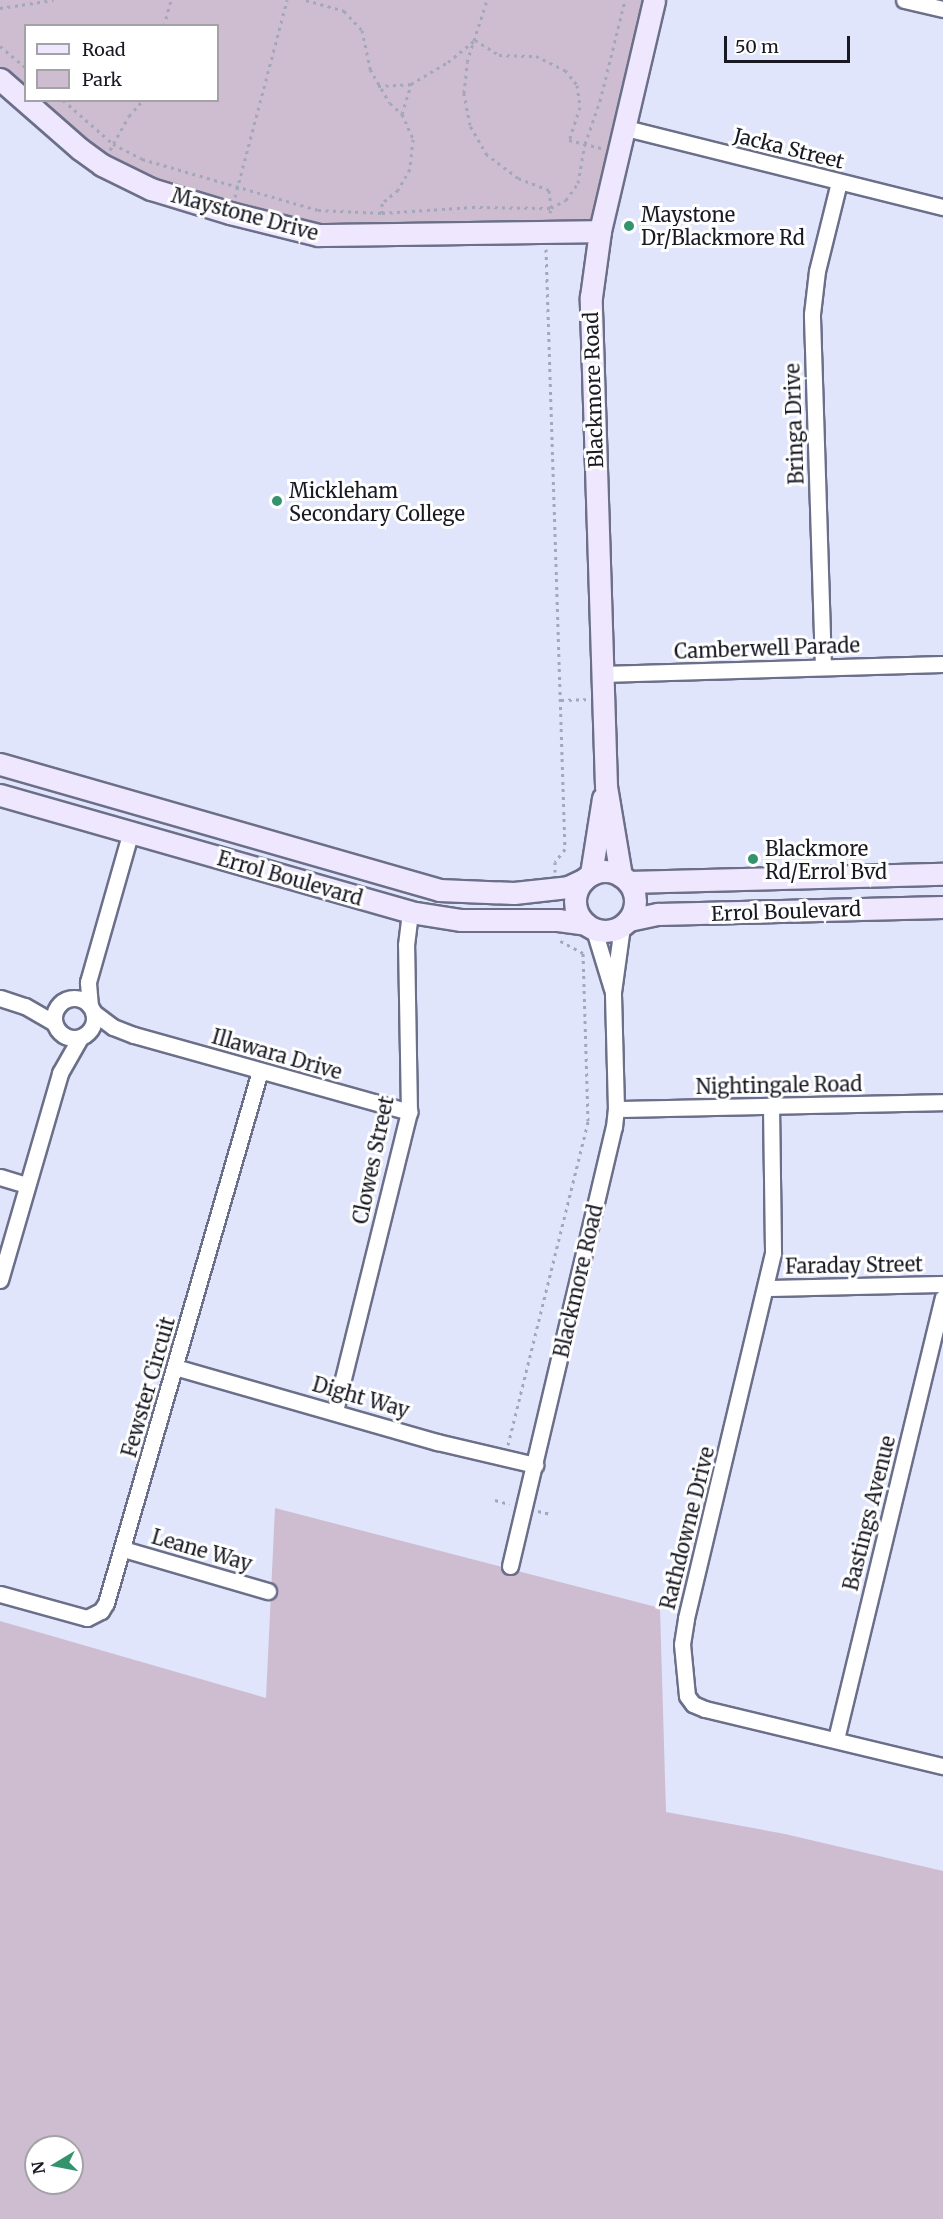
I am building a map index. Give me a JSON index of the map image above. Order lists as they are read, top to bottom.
{
  "streets": {
    "street": [
      "Jacka Street",
      "Maystone Drive",
      "Blackmore Road",
      "Bringa Drive",
      "Camberwell Parade",
      "Errol Boulevard",
      "Illawara Drive",
      "Nightingale Road",
      "Clowes Street",
      "Faraday Street",
      "Fewster Circuit",
      "Dight Way",
      "Bastings Avenue",
      "Rathdowne Drive",
      "Leane Way"
    ]
  },
  "crossings": [
    ["Jacka Street", "Blackmore Road"],
    ["Jacka Street", "Bringa Drive"],
    ["Maystone Drive", "Blackmore Road"],
    ["Blackmore Road", "Camberwell Parade"],
    ["Blackmore Road", "Errol Boulevard"],
    ["Blackmore Road", "Nightingale Road"],
    ["Blackmore Road", "Dight Way"],
    ["Bringa Drive", "Camberwell Parade"],
    ["Errol Boulevard", "Clowes Street"],
    ["Illawara Drive", "Clowes Street"],
    ["Illawara Drive", "Fewster Circuit"],
    ["Nightingale Road", "Rathdowne Drive"],
    ["Clowes Street", "Dight Way"],
    ["Faraday Street", "Rathdowne Drive"],
    ["Fewster Circuit", "Dight Way"],
    ["Fewster Circuit", "Leane Way"],
    ["Bastings Avenue", "Rathdowne Drive"]
  ],
  "places": ["Maystone Dr/Blackmore Rd", "Mickleham Secondary College", "Blackmore Rd/Errol Bvd"],
  "legend": ["Road", "Park"],
  "scale_bar": "50 m",
  "north": "left"
}
